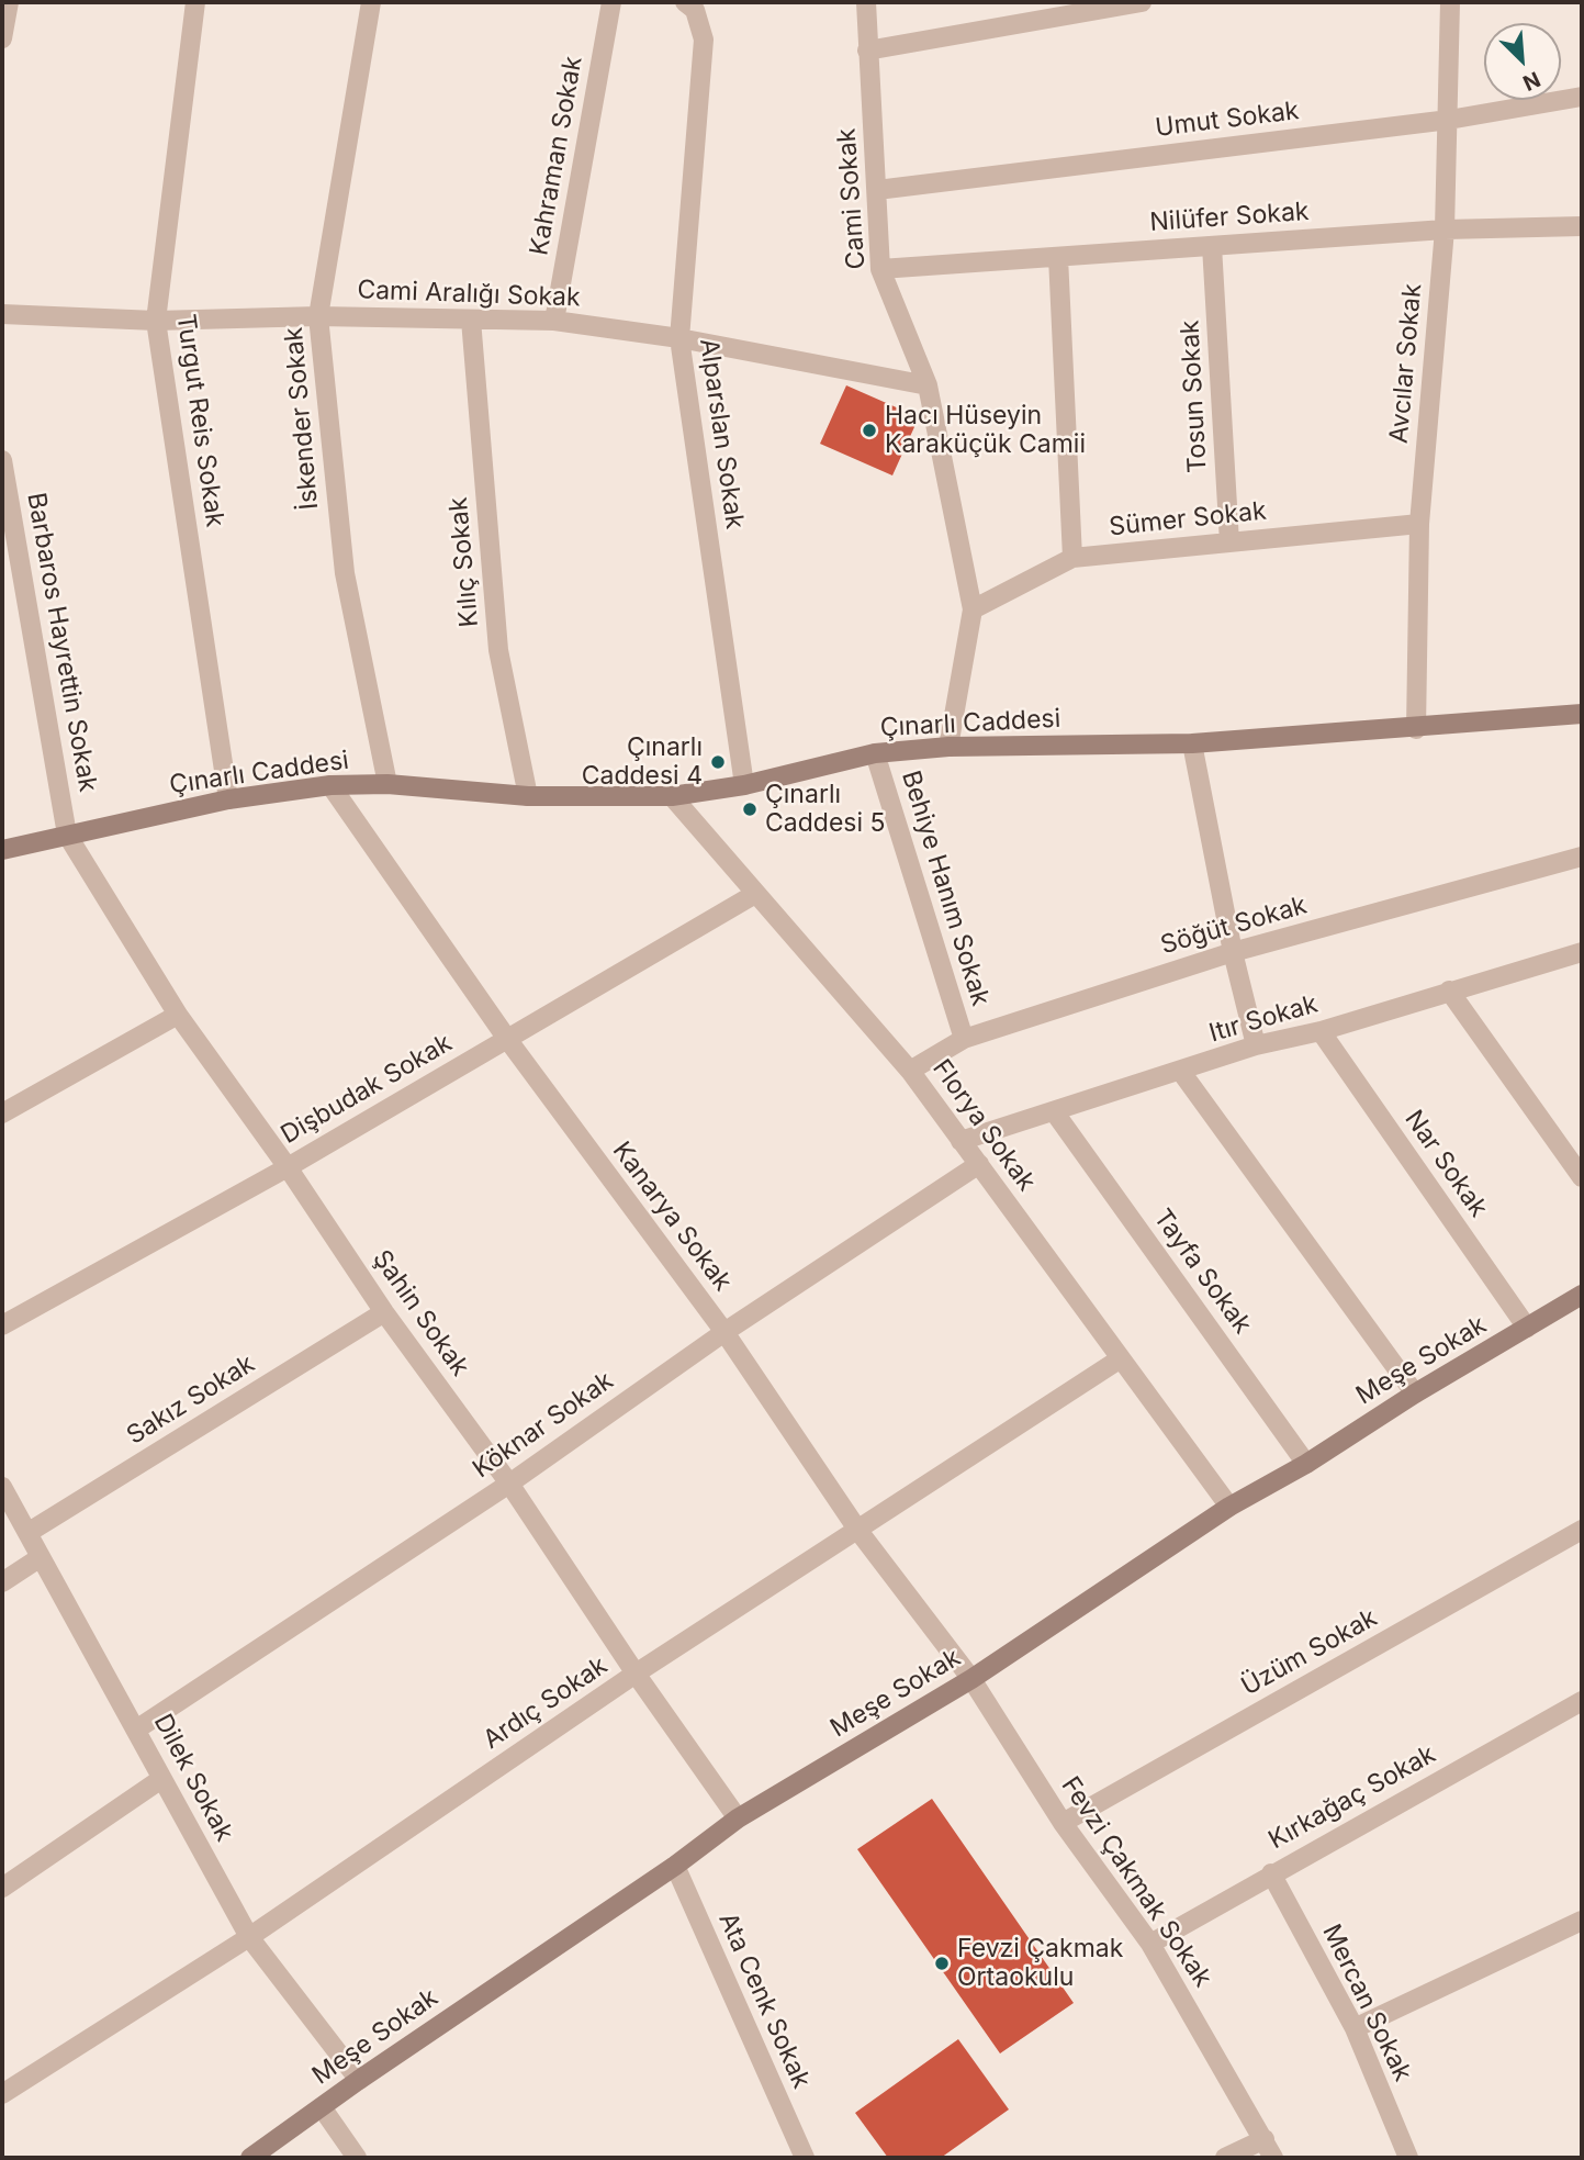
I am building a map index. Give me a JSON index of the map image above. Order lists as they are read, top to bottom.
{
  "streets": {
    "street": [
      "Umut Sokak",
      "Kahraman Sokak",
      "Cami Sokak",
      "Nilüfer Sokak",
      "Cami Aralığı Sokak",
      "Avcılar Sokak",
      "Tosun Sokak",
      "İskender Sokak",
      "Turgut Reis Sokak",
      "Alparslan Sokak",
      "Sümer Sokak",
      "Kılıç Sokak",
      "Barbaros Hayrettin Sokak",
      "Çınarlı Caddesi",
      "Behiye Hanım Sokak",
      "Söğüt Sokak",
      "Itır Sokak",
      "Dişbudak Sokak",
      "Florya Sokak",
      "Nar Sokak",
      "Kanarya Sokak",
      "Tayfa Sokak",
      "Şahin Sokak",
      "Meşe Sokak",
      "Sakız Sokak",
      "Köknar Sokak",
      "Üzüm Sokak",
      "Ardıç Sokak",
      "Dilek Sokak",
      "Kırkağaç Sokak",
      "Fevzi Çakmak Sokak",
      "Ata Cenk Sokak",
      "Mercan Sokak"
    ]
  },
  "crossings": [
    ["Umut Sokak", "Cami Sokak"],
    ["Umut Sokak", "Avcılar Sokak"],
    ["Kahraman Sokak", "Cami Aralığı Sokak"],
    ["Cami Sokak", "Nilüfer Sokak"],
    ["Cami Sokak", "Cami Aralığı Sokak"],
    ["Cami Sokak", "Sümer Sokak"],
    ["Cami Sokak", "Çınarlı Caddesi"],
    ["Nilüfer Sokak", "Avcılar Sokak"],
    ["Nilüfer Sokak", "Tosun Sokak"],
    ["Cami Aralığı Sokak", "İskender Sokak"],
    ["Cami Aralığı Sokak", "Turgut Reis Sokak"],
    ["Cami Aralığı Sokak", "Alparslan Sokak"],
    ["Cami Aralığı Sokak", "Kılıç Sokak"],
    ["Avcılar Sokak", "Sümer Sokak"],
    ["Avcılar Sokak", "Çınarlı Caddesi"],
    ["Tosun Sokak", "Sümer Sokak"],
    ["İskender Sokak", "Çınarlı Caddesi"],
    ["Turgut Reis Sokak", "Çınarlı Caddesi"],
    ["Alparslan Sokak", "Çınarlı Caddesi"],
    ["Kılıç Sokak", "Çınarlı Caddesi"],
    ["Barbaros Hayrettin Sokak", "Çınarlı Caddesi"],
    ["Barbaros Hayrettin Sokak", "Şahin Sokak"],
    ["Çınarlı Caddesi", "Behiye Hanım Sokak"],
    ["Çınarlı Caddesi", "Florya Sokak"],
    ["Çınarlı Caddesi", "Kanarya Sokak"],
    ["Çınarlı Caddesi", "Şahin Sokak"],
    ["Behiye Hanım Sokak", "Söğüt Sokak"],
    ["Söğüt Sokak", "Florya Sokak"],
    ["Itır Sokak", "Florya Sokak"],
    ["Itır Sokak", "Nar Sokak"],
    ["Itır Sokak", "Tayfa Sokak"],
    ["Dişbudak Sokak", "Florya Sokak"],
    ["Dişbudak Sokak", "Kanarya Sokak"],
    ["Dişbudak Sokak", "Şahin Sokak"],
    ["Florya Sokak", "Meşe Sokak"],
    ["Florya Sokak", "Köknar Sokak"],
    ["Florya Sokak", "Ardıç Sokak"],
    ["Nar Sokak", "Meşe Sokak"],
    ["Kanarya Sokak", "Meşe Sokak"],
    ["Kanarya Sokak", "Köknar Sokak"],
    ["Kanarya Sokak", "Ardıç Sokak"],
    ["Kanarya Sokak", "Fevzi Çakmak Sokak"],
    ["Tayfa Sokak", "Meşe Sokak"],
    ["Şahin Sokak", "Meşe Sokak"],
    ["Şahin Sokak", "Sakız Sokak"],
    ["Şahin Sokak", "Köknar Sokak"],
    ["Şahin Sokak", "Ardıç Sokak"],
    ["Meşe Sokak", "Dilek Sokak"],
    ["Meşe Sokak", "Fevzi Çakmak Sokak"],
    ["Meşe Sokak", "Ata Cenk Sokak"],
    ["Sakız Sokak", "Dilek Sokak"],
    ["Köknar Sokak", "Dilek Sokak"],
    ["Üzüm Sokak", "Fevzi Çakmak Sokak"],
    ["Ardıç Sokak", "Dilek Sokak"],
    ["Kırkağaç Sokak", "Fevzi Çakmak Sokak"],
    ["Kırkağaç Sokak", "Mercan Sokak"]
  ],
  "places": [
    "Hacı Hüseyin Karaküçük Camii",
    "Çınarlı Caddesi 4",
    "Çınarlı Caddesi 5",
    "Fevzi Çakmak Ortaokulu"
  ],
  "north": "bottom right"
}
